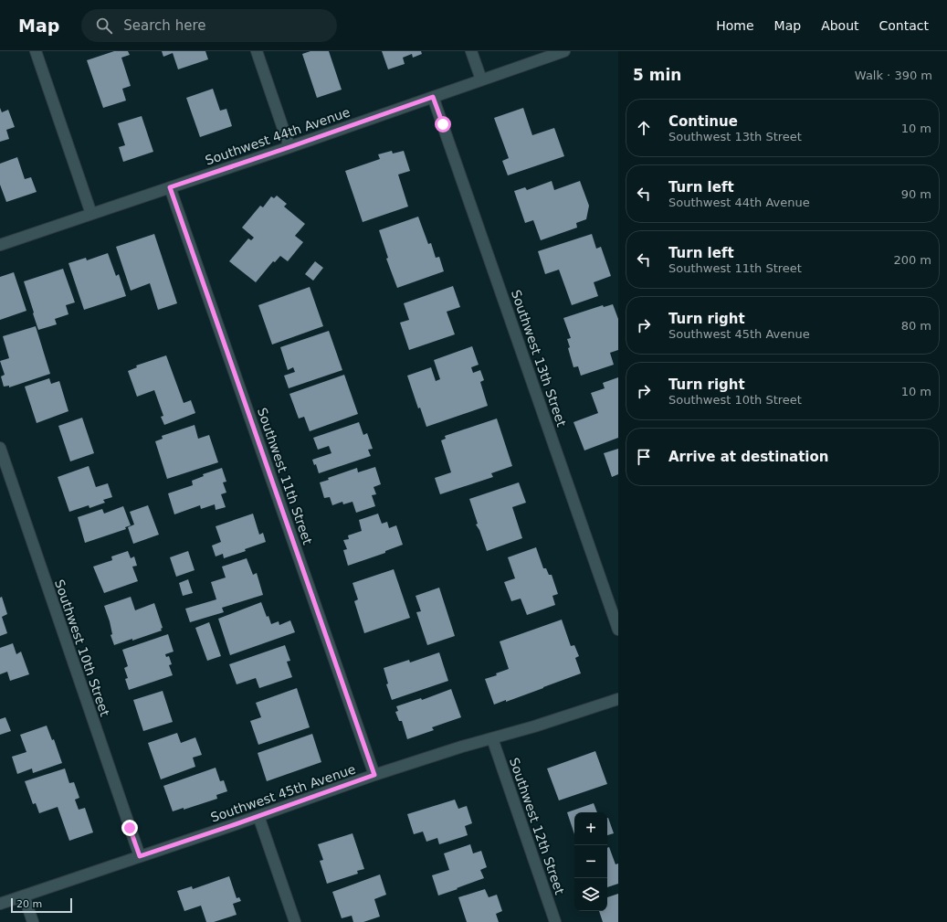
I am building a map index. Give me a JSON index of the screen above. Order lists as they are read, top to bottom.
{
  "streets": {
    "street": [
      "Southwest 44th Avenue",
      "Southwest 13th Street",
      "Southwest 11th Street",
      "Southwest 10th Street",
      "Southwest 45th Avenue",
      "Southwest 12th Street"
    ]
  },
  "crossings": [
    ["Southwest 44th Avenue", "Southwest 13th Street"],
    ["Southwest 44th Avenue", "Southwest 11th Street"],
    ["Southwest 11th Street", "Southwest 45th Avenue"],
    ["Southwest 10th Street", "Southwest 45th Avenue"],
    ["Southwest 45th Avenue", "Southwest 12th Street"]
  ],
  "scale_bar": "20 m",
  "page": {
    "header": "Map",
    "search": "Search here",
    "nav": [
      "Home",
      "Map",
      "About",
      "Contact"
    ],
    "heading": ["5 min", "Walk · 390 m"],
    "list": [
      ["Continue", "Southwest 13th Street", "10 m"],
      ["Turn left", "Southwest 44th Avenue", "90 m"],
      ["Turn left", "Southwest 11th Street", "200 m"],
      ["Turn right", "Southwest 45th Avenue", "80 m"],
      ["Turn right", "Southwest 10th Street", "10 m"],
      "Arrive at destination"
    ],
    "map_buttons": ["+", "−"],
    "scale": "20 m"
  }
}
